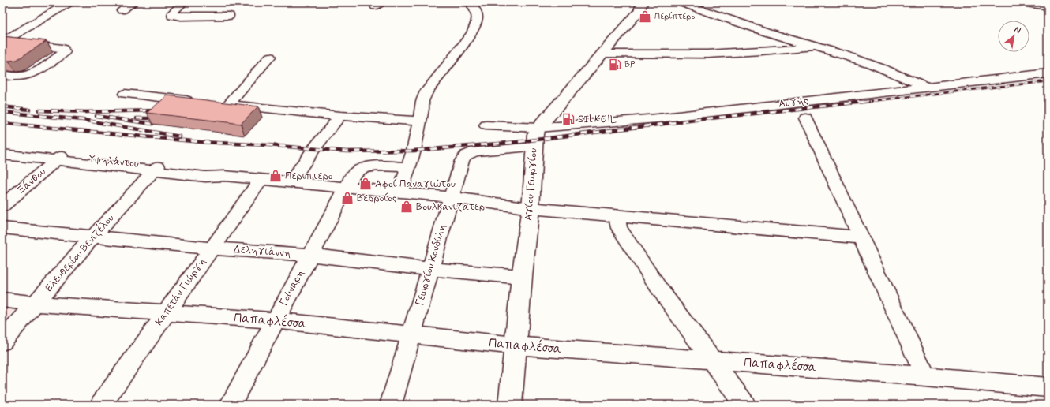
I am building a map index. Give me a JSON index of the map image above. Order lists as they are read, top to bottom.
{
  "streets": {
    "main road": ["Αγίου Γεωργίου"],
    "street": [
      "Αυγής",
      "Υψηλάντου",
      "Ξάνθου",
      "Δεληγιάννη",
      "Ελευθερίου Βενιζέλου",
      "Γεωργίου Κονδύλη",
      "Γούναρη",
      "Καπετάν Γιώργη",
      "Παπαφλέσσα"
    ]
  },
  "crossings": [
    ["Αυγής", "Αγίου Γεωργίου"],
    ["Υψηλάντου", "Ξάνθου"],
    ["Υψηλάντου", "Αγίου Γεωργίου"],
    ["Υψηλάντου", "Ελευθερίου Βενιζέλου"],
    ["Υψηλάντου", "Γεωργίου Κονδύλη"],
    ["Υψηλάντου", "Γούναρη"],
    ["Υψηλάντου", "Καπετάν Γιώργη"],
    ["Αγίου Γεωργίου", "Δεληγιάννη"],
    ["Αγίου Γεωργίου", "Γεωργίου Κονδύλη"],
    ["Αγίου Γεωργίου", "Παπαφλέσσα"],
    ["Δεληγιάννη", "Ελευθερίου Βενιζέλου"],
    ["Δεληγιάννη", "Γεωργίου Κονδύλη"],
    ["Δεληγιάννη", "Γούναρη"],
    ["Δεληγιάννη", "Καπετάν Γιώργη"],
    ["Ελευθερίου Βενιζέλου", "Παπαφλέσσα"],
    ["Γεωργίου Κονδύλη", "Παπαφλέσσα"],
    ["Γούναρη", "Παπαφλέσσα"],
    ["Καπετάν Γιώργη", "Παπαφλέσσα"]
  ],
  "places": {
    "shop": [
      "Περίπτερο",
      "Περιπτερο",
      "Αφοί Παναγιώτου",
      "Βερροίος",
      "Βουλκανιζατερ"
    ],
    "fuel station": ["BP", "SILKOIL"]
  },
  "north": "top right"
}
